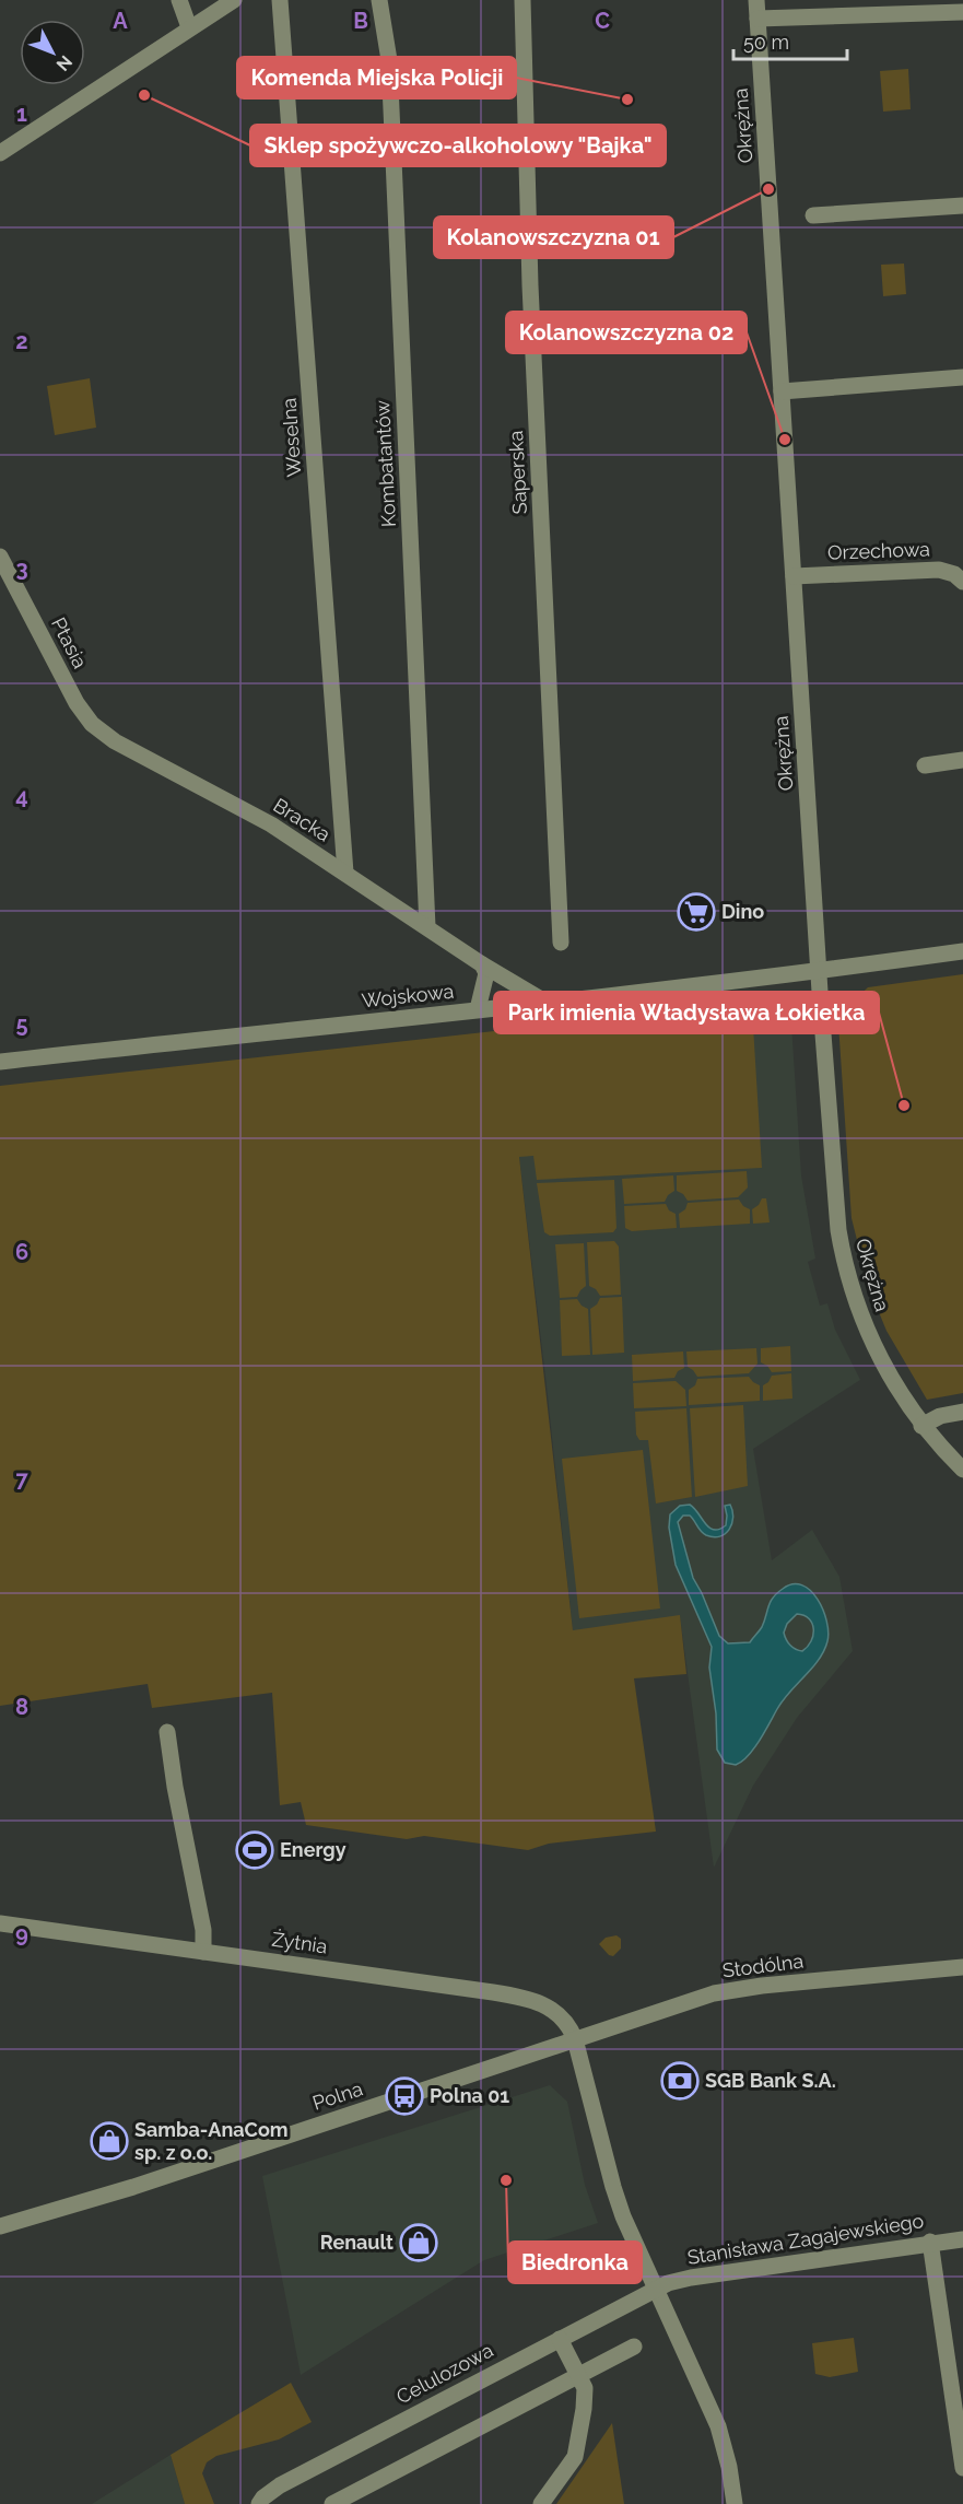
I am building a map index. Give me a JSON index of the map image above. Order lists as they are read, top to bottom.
{
  "streets": {
    "street": [
      "Okrężna",
      "Weselna",
      "Kombatantów",
      "Saperska",
      "Orzechowa",
      "Ptasia",
      "Bracka",
      "Wojskowa",
      "Żytnia",
      "Stodólna",
      "Polna",
      "Stanisława Zagajewskiego",
      "Celulozowa"
    ]
  },
  "crossings": [
    ["Okrężna", "Orzechowa"],
    ["Okrężna", "Wojskowa"],
    ["Weselna", "Bracka"],
    ["Kombatantów", "Bracka"],
    ["Ptasia", "Bracka"],
    ["Bracka", "Wojskowa"],
    ["Żytnia", "Stodólna"],
    ["Żytnia", "Polna"],
    ["Stodólna", "Polna"],
    ["Stanisława Zagajewskiego", "Celulozowa"]
  ],
  "places": {
    "other": [
      "Sklep spożywczo-alkoholowy \"Bajka\"",
      "Komenda Miejska Policji",
      "Kolanowszczyzna 01",
      "Kolanowszczyzna 02",
      "Park imienia Władysława Łokietka",
      "Biedronka"
    ],
    "supermarket": ["Dino"],
    "sports": ["Energy"],
    "bank": ["SGB Bank S.A."],
    "bus stop": ["Polna 01"],
    "shop": ["Samba-AnaCom sp. z o.o.", "Renault"]
  },
  "scale_bar": "50 m",
  "north": "bottom right",
  "grid": {
    "columns": ["A", "B", "C"],
    "rows": [
      "1",
      "2",
      "3",
      "4",
      "5",
      "6",
      "7",
      "8",
      "9"
    ]
  }
}
